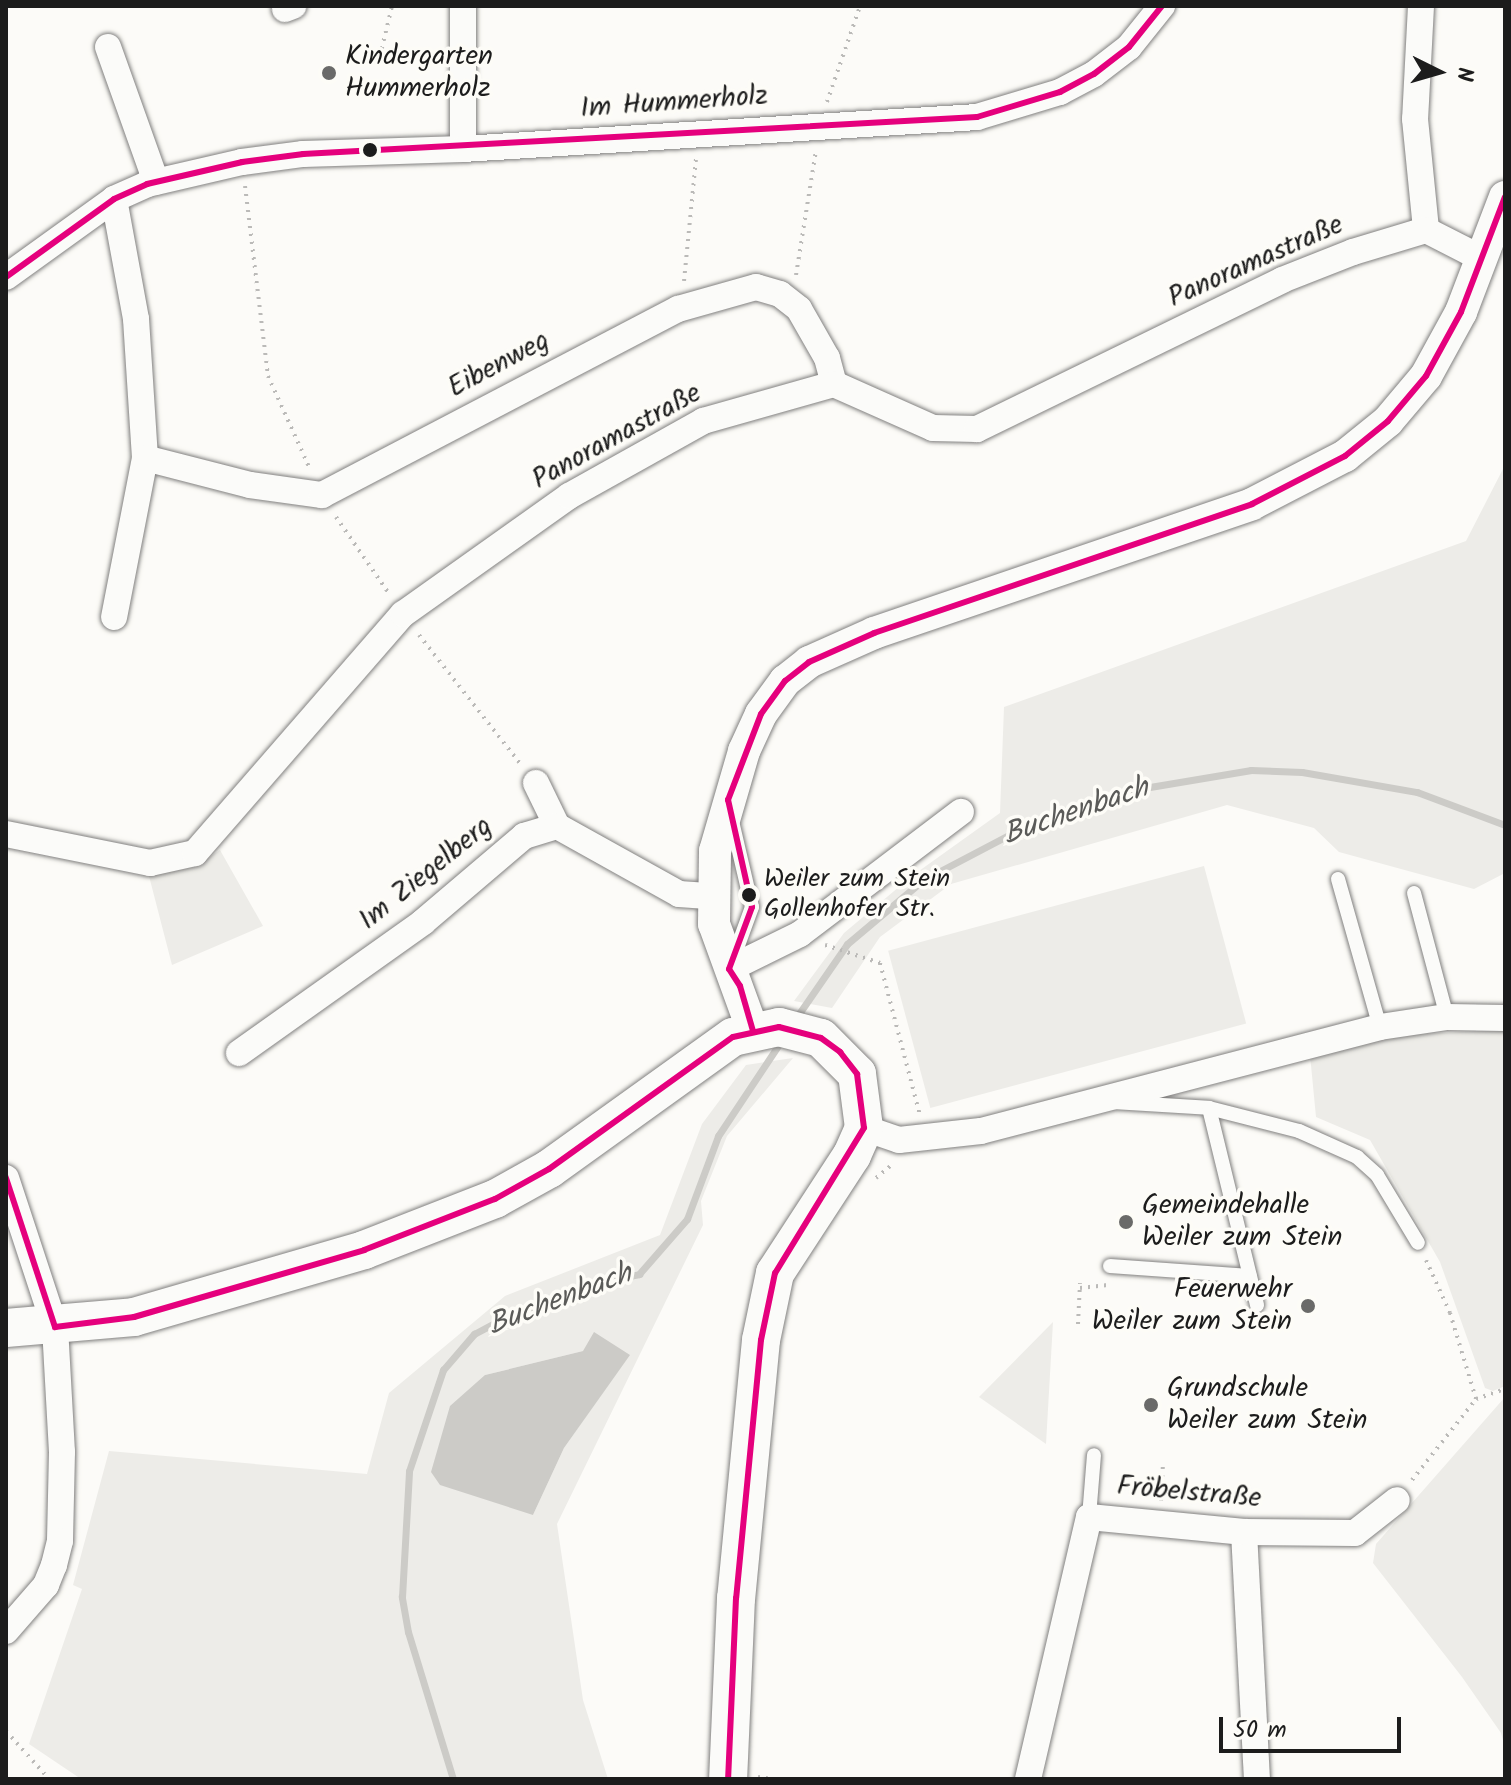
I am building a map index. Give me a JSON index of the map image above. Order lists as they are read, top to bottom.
{
  "streets": {
    "street": [
      "Im Hummerholz",
      "Panoramastraße",
      "Eibenweg",
      "Im Ziegelberg",
      "Fröbelstraße"
    ]
  },
  "crossings": [
    ["Panoramastraße", "Eibenweg"]
  ],
  "water": ["Buchenbach"],
  "places": [
    "Kindergarten Hummerholz",
    "Weiler zum Stein Gollenhofer Str.",
    "Gemeindehalle Weiler zum Stein",
    "Feuerwehr Weiler zum Stein",
    "Grundschule Weiler zum Stein"
  ],
  "scale_bar": "50 m",
  "north": "right"
}
